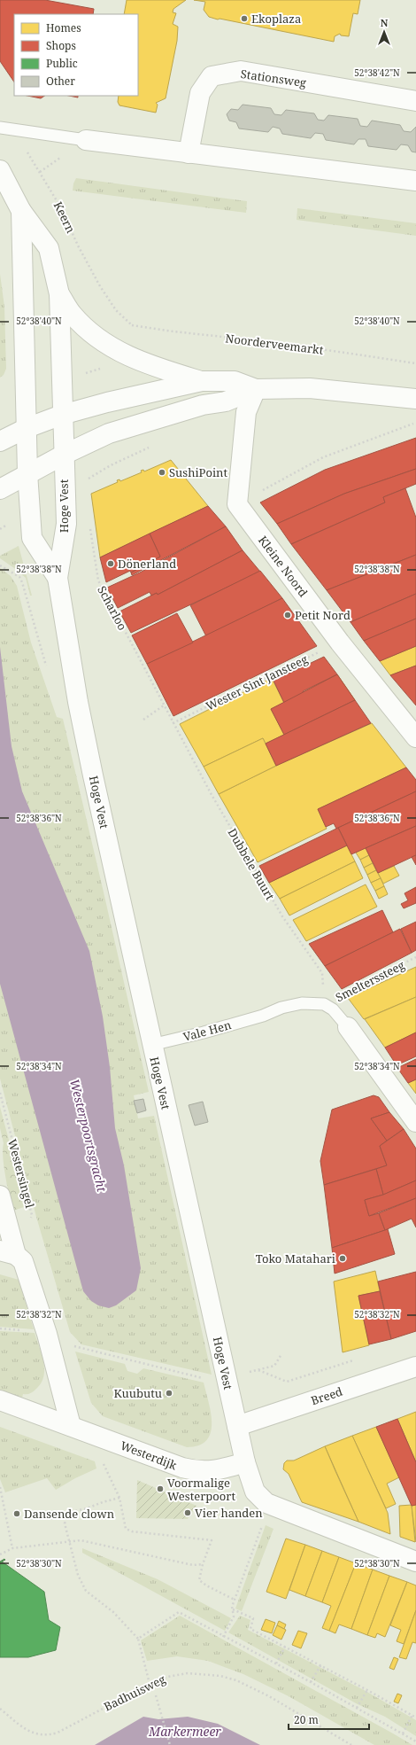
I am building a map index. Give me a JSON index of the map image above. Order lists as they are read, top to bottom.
{
  "streets": {
    "street": [
      "Stationsweg",
      "Hoge Vest",
      "Kleine Noord",
      "Breed",
      "Westerdijk"
    ],
    "lane": ["Vale Hen"],
    "path": [
      "Keern",
      "Noorderveemarkt",
      "Scharloo",
      "Wester Sint Jansteeg",
      "Dubbele Buurt",
      "Smelterssteeg",
      "Westersingel",
      "Badhuisweg"
    ]
  },
  "crossings": [
    ["Keern", "Noorderveemarkt"],
    ["Hoge Vest", "Vale Hen"],
    ["Hoge Vest", "Breed"],
    ["Hoge Vest", "Westerdijk"],
    ["Kleine Noord", "Wester Sint Jansteeg"],
    ["Scharloo", "Wester Sint Jansteeg"],
    ["Scharloo", "Dubbele Buurt"],
    ["Wester Sint Jansteeg", "Dubbele Buurt"],
    ["Dubbele Buurt", "Smelterssteeg"],
    ["Dubbele Buurt", "Vale Hen"],
    ["Smelterssteeg", "Vale Hen"]
  ],
  "water": ["Westerpoortsgracht", "Markermeer"],
  "places": [
    "Ekoplaza",
    "SushiPoint",
    "Dönerland",
    "Petit Nord",
    "Toko Matahari",
    "Kuubutu",
    "Voormalige Westerpoort",
    "Vier handen",
    "Dansende clown"
  ],
  "legend": [
    "Homes",
    "Shops",
    "Public",
    "Other"
  ],
  "scale_bar": "20 m",
  "north": "top",
  "coordinates": [
    "52°38'42\"N",
    "52°38'40\"N",
    "52°38'38\"N",
    "52°38'36\"N",
    "52°38'34\"N",
    "52°38'32\"N",
    "52°38'30\"N"
  ]
}
